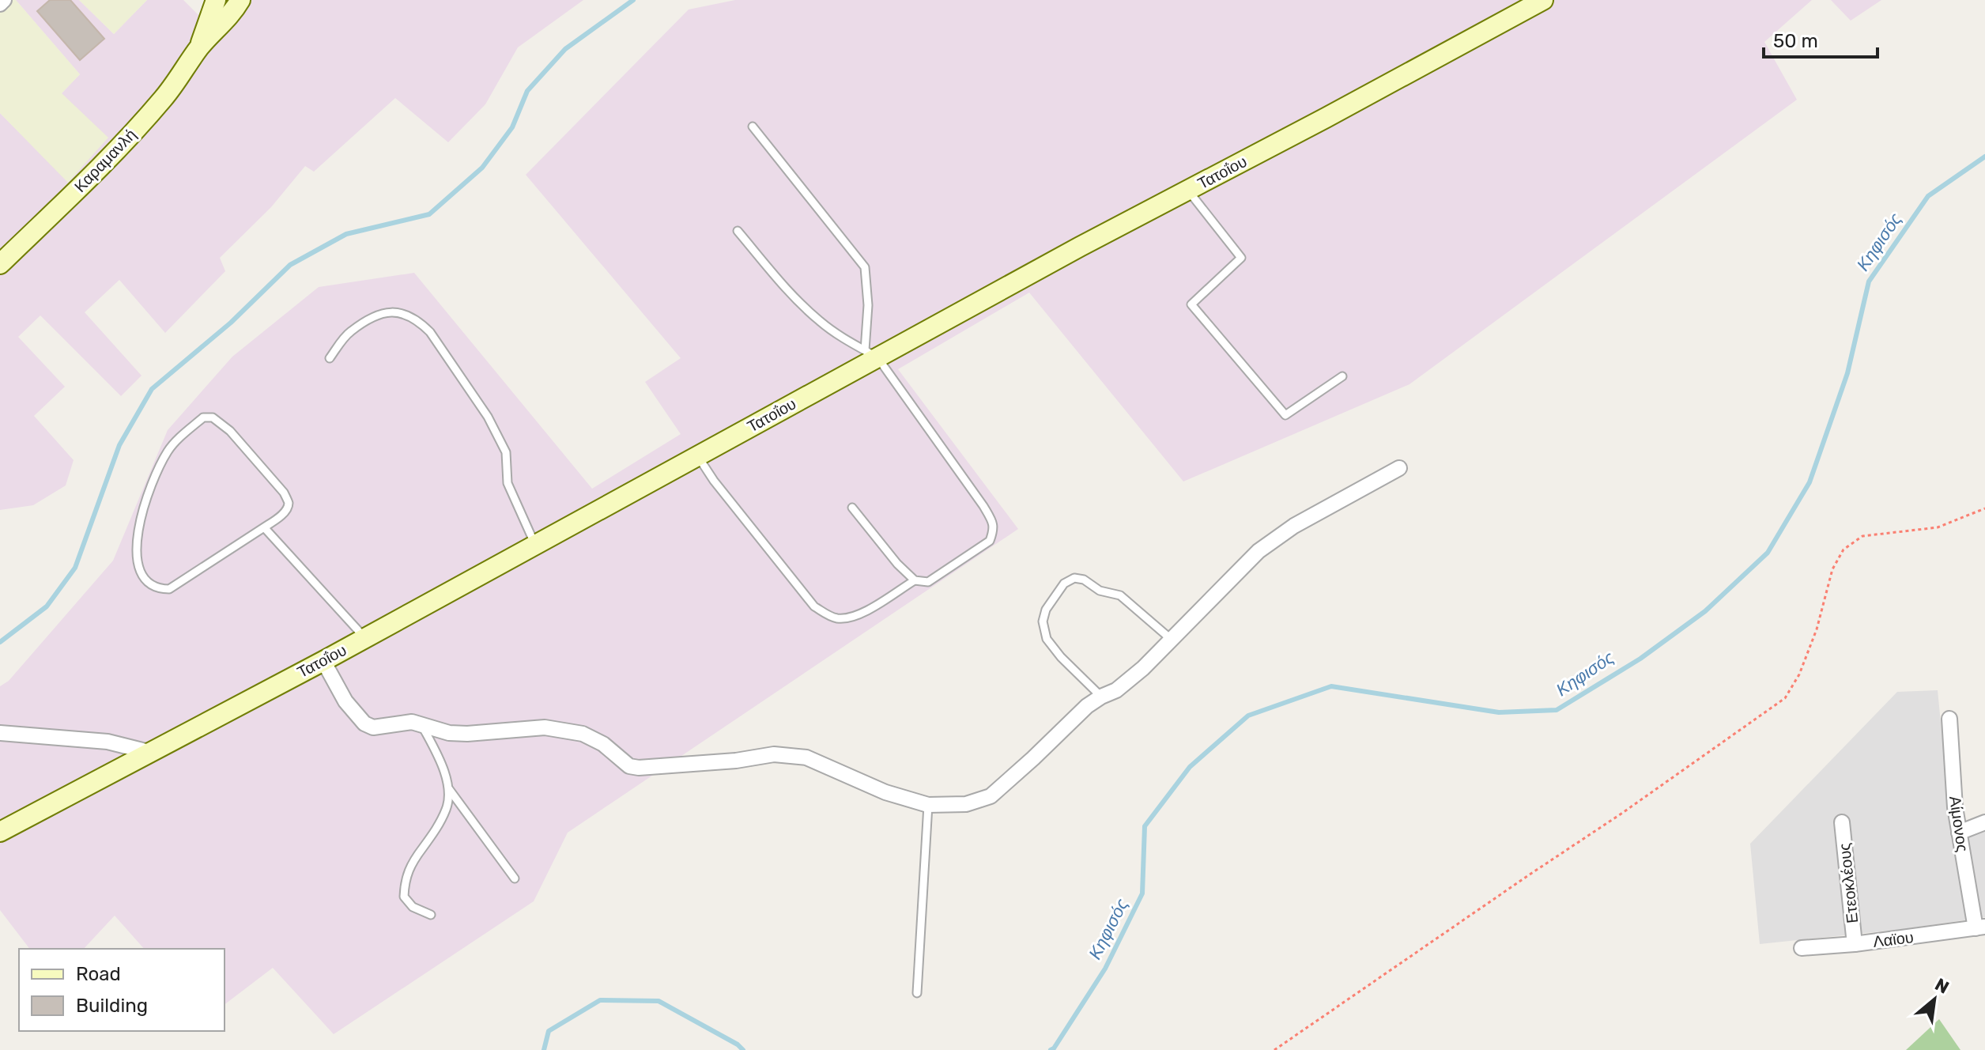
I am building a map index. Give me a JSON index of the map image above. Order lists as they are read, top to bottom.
{
  "streets": {
    "street": [
      "Καραμανλή",
      "Τατοΐου",
      "Αίμονος",
      "Ετεοκλέους",
      "Λαϊου"
    ]
  },
  "crossings": [
    ["Αίμονος", "Λαϊου"],
    ["Ετεοκλέους", "Λαϊου"]
  ],
  "water": ["Κηφισός"],
  "legend": ["Road", "Building"],
  "scale_bar": "50 m",
  "north": "top right"
}
